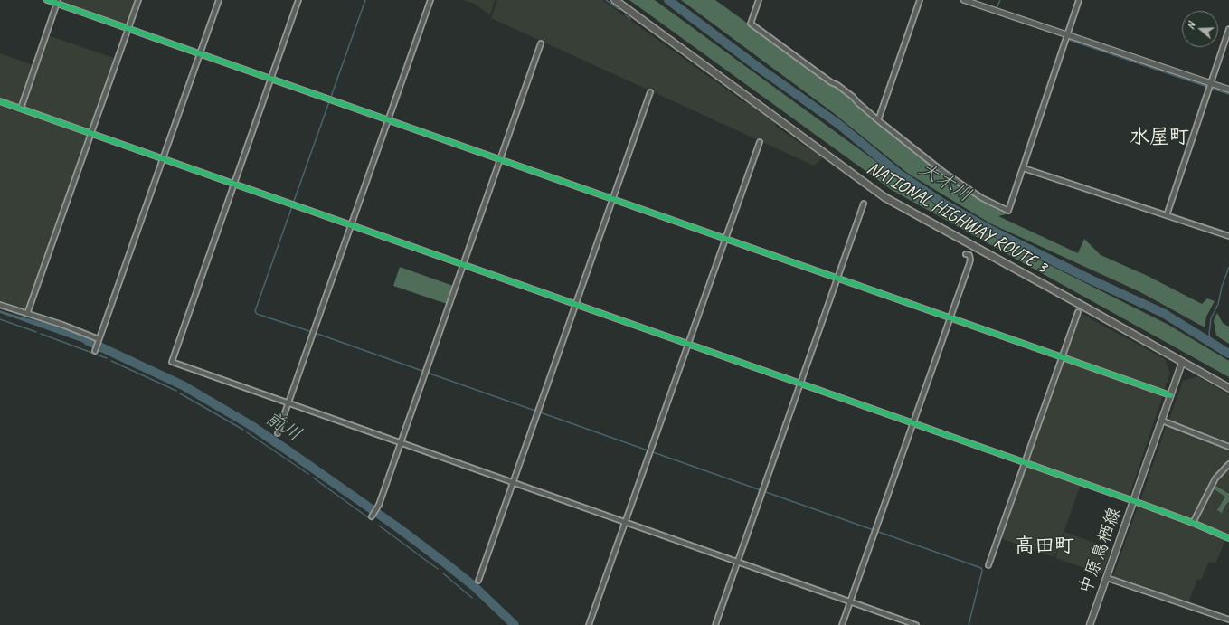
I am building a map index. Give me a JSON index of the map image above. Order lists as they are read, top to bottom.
{
  "streets": {
    "highway": ["NATIONAL HIGHWAY ROUTE 3"],
    "main road": ["中原鳥栖線"]
  },
  "crossings": [
    ["NATIONAL HIGHWAY ROUTE 3", "中原鳥栖線"]
  ],
  "districts": ["水屋町", "高田町"],
  "water": ["大木川", "前川"],
  "north": "left"
}
